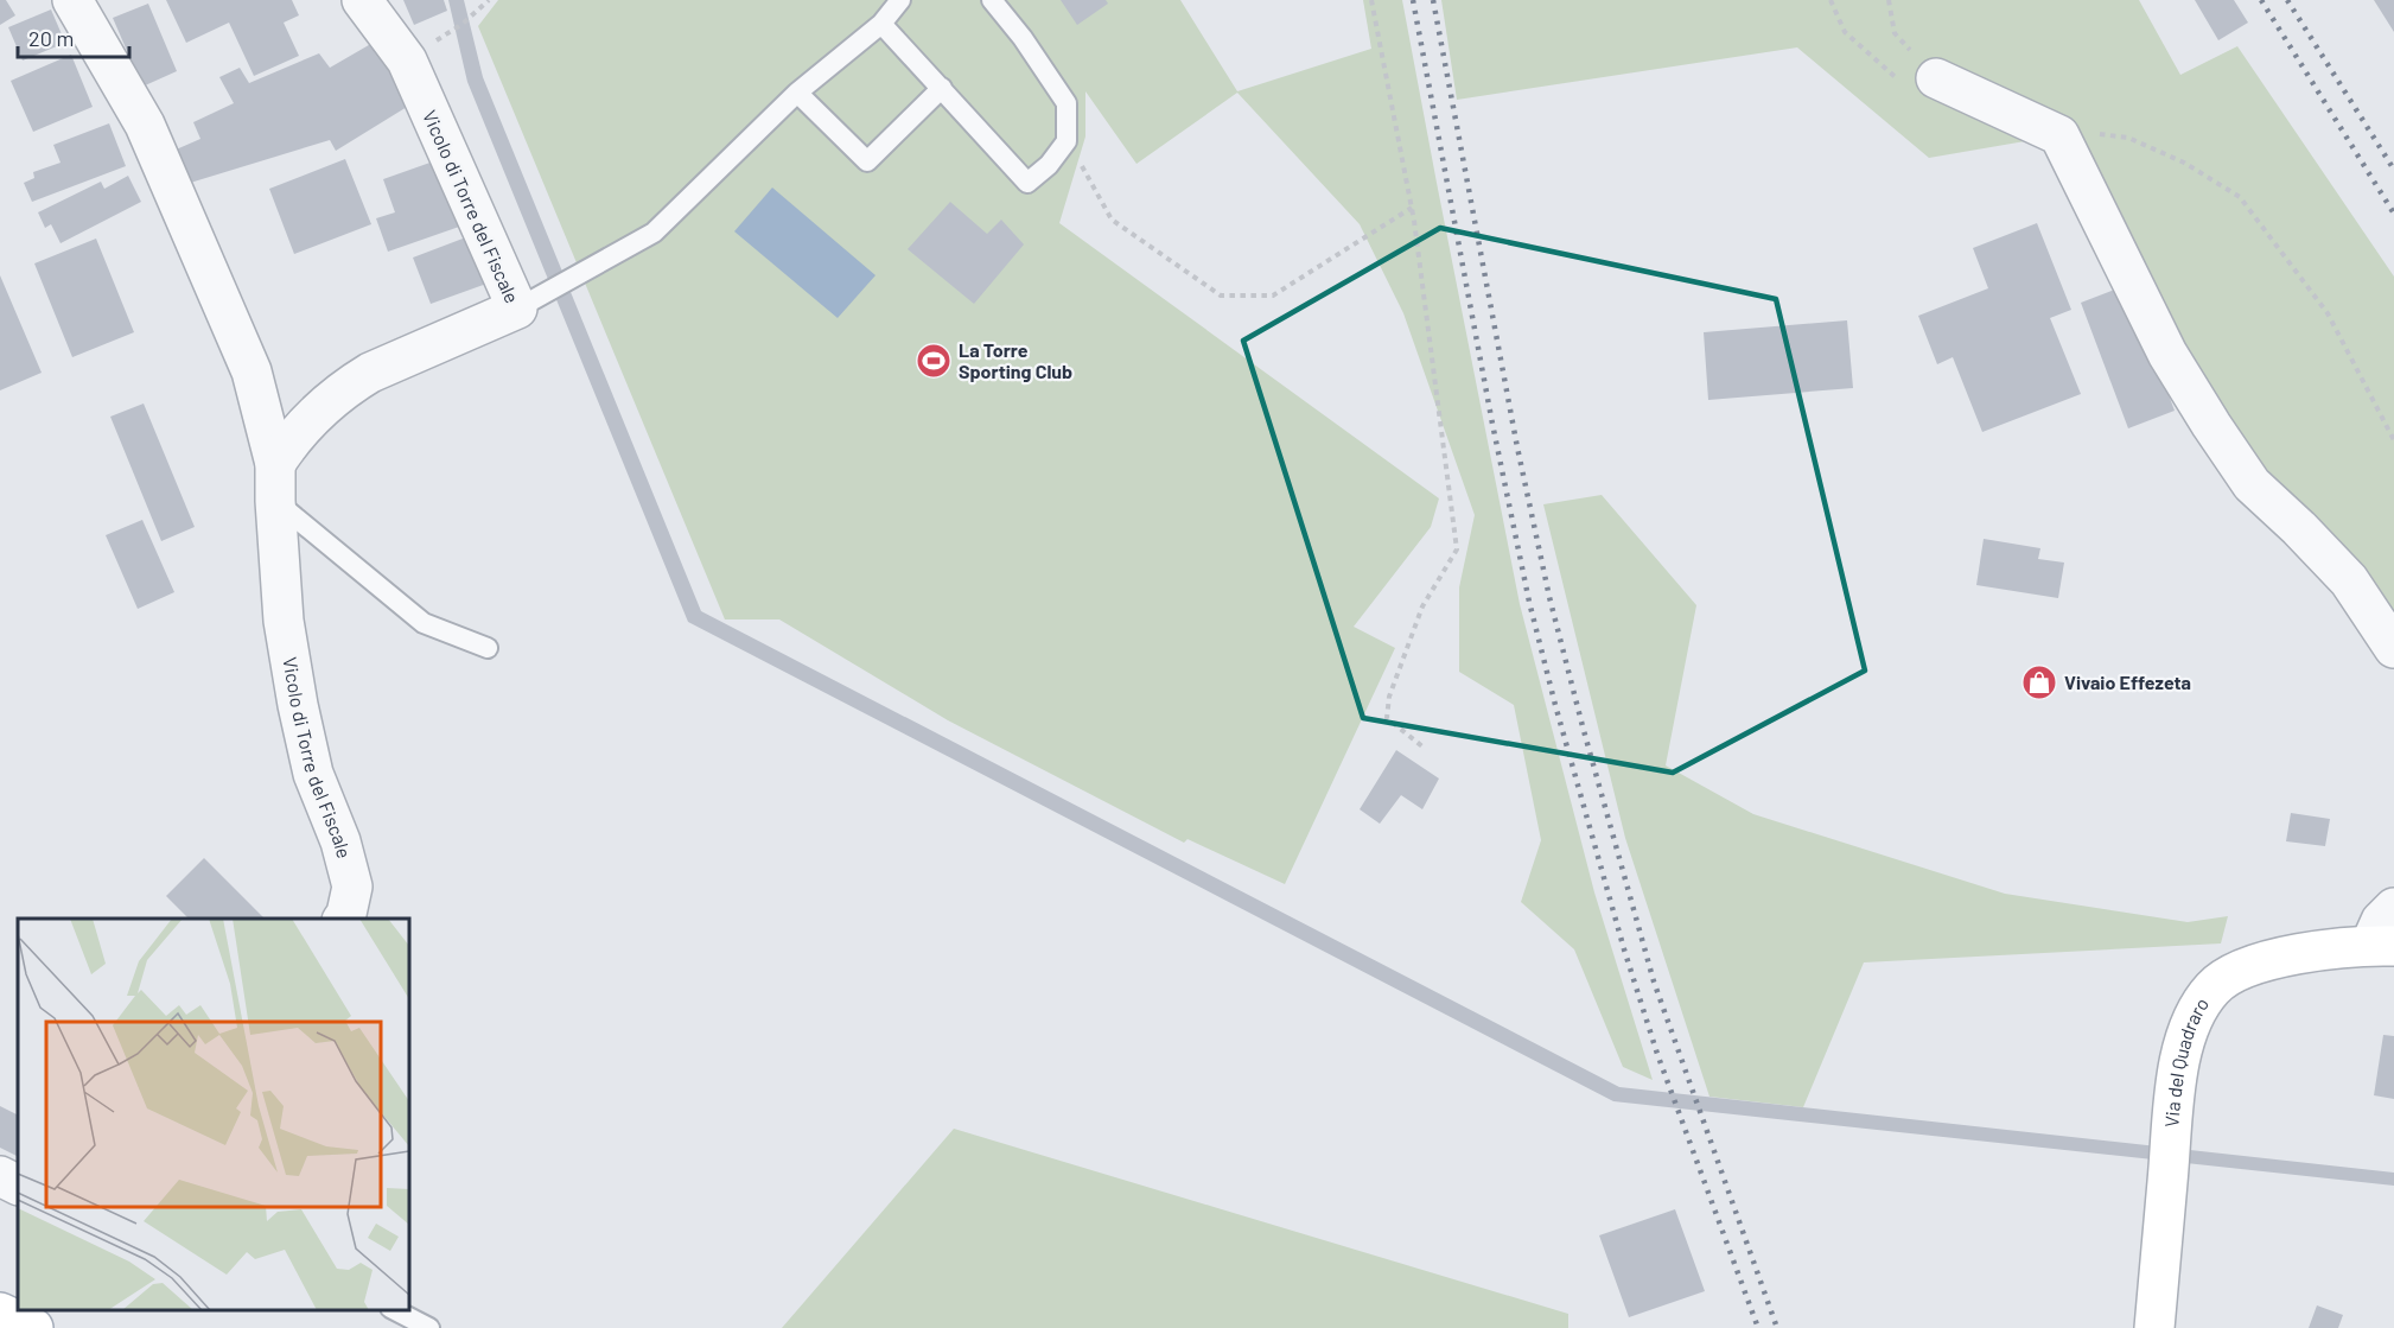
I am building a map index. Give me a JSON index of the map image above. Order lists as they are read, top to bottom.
{
  "streets": {
    "main road": ["Via del Quadraro"],
    "street": ["Vicolo di Torre del Fiscale"]
  },
  "places": {
    "sports": ["La Torre Sporting Club"],
    "shop": ["Vivaio Effezeta"]
  },
  "scale_bar": "20 m"
}
